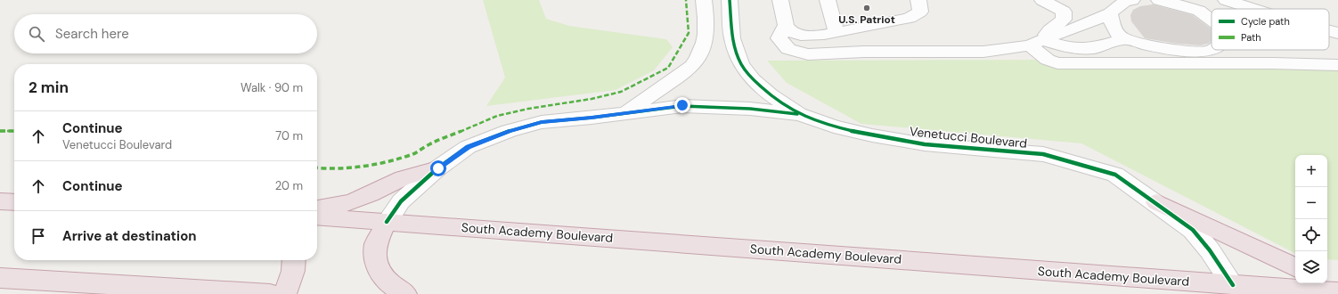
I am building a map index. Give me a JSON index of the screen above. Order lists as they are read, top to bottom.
{
  "streets": {
    "highway": ["South Academy Boulevard"],
    "street": ["Venetucci Boulevard"]
  },
  "crossings": [
    ["Venetucci Boulevard", "South Academy Boulevard"]
  ],
  "places": ["U.S. Patriot"],
  "legend": ["Cycle path", "Path"],
  "page": {
    "search": "Search here",
    "heading": ["2 min", "Walk · 90 m"],
    "list": [
      ["Continue", "Venetucci Boulevard", "70 m"],
      ["Continue", "20 m"],
      "Arrive at destination"
    ],
    "map_buttons": ["+", "−"]
  }
}
